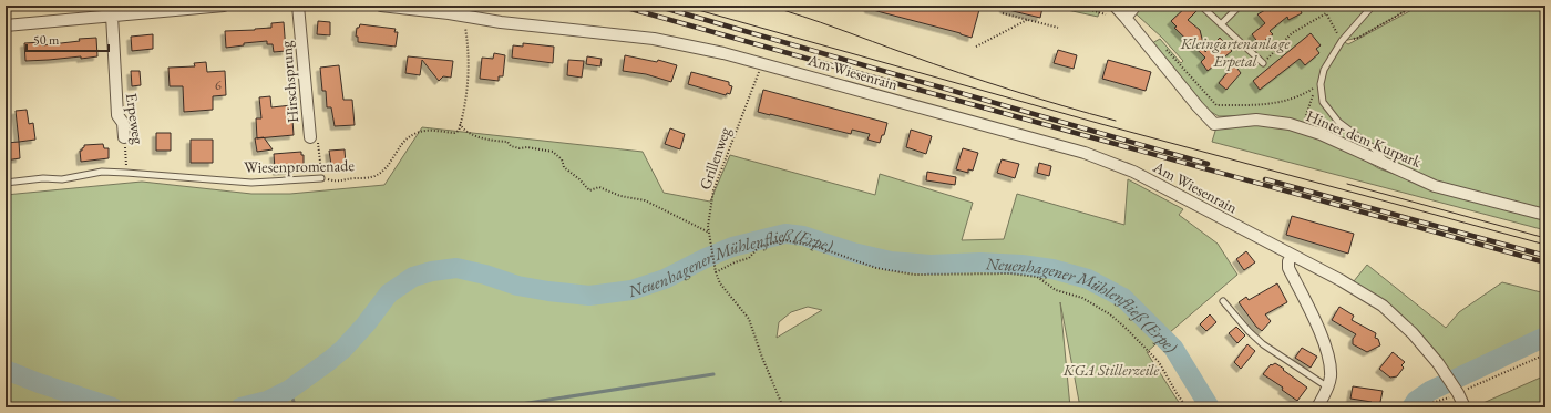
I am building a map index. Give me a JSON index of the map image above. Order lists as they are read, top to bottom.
{
  "streets": {
    "street": [
      "Am Wiesenrain",
      "Hirschsprung",
      "Erpeweg",
      "Hinter dem Kurpark"
    ],
    "lane": ["Wiesenpromenade"],
    "path": ["Grillenweg"]
  },
  "crossings": [
    ["Am Wiesenrain", "Grillenweg"],
    ["Hirschsprung", "Wiesenpromenade"],
    ["Erpeweg", "Wiesenpromenade"]
  ],
  "water": ["Neuenhagener Mühlenfließ (Erpe)"],
  "parks": ["Kleingartenanlage Erpetal", "KGA Stillerzeile"],
  "house_numbers": ["6"],
  "scale_bar": "50 m"
}
